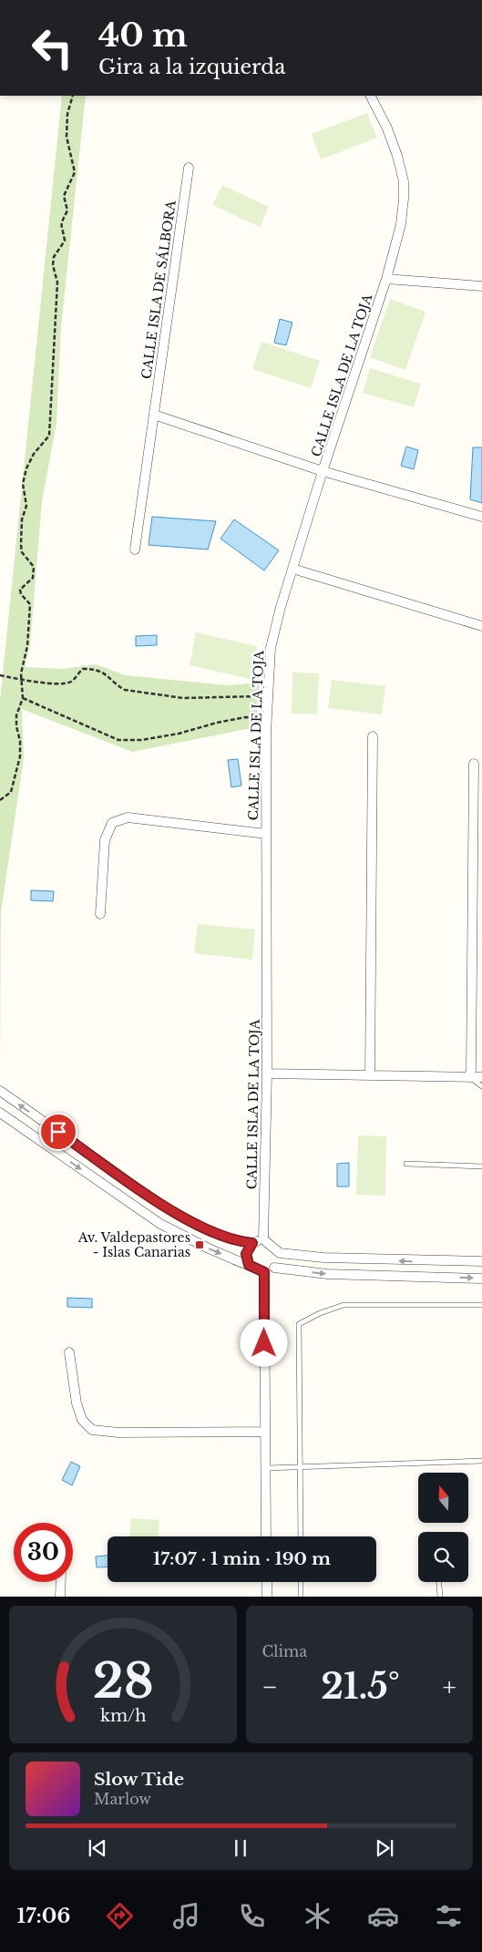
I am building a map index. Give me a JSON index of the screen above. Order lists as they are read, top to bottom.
{
  "streets": {
    "street": ["CALLE ISLA DE SÁLBORA", "CALLE ISLA DE LA TOJA"]
  },
  "places": {
    "transit": ["Av. Valdepastores - Islas Canarias"]
  },
  "north": "top",
  "page": {
    "turn": ["40 m", "Gira a la izquierda"],
    "limit": "30",
    "trip": "17:07 · 1 min · 190 m",
    "tile": "Clima",
    "heat": ["−", "21.5°", "+"],
    "song": ["Slow Tide", "Marlow"],
    "tabs": "17:06",
    "gauge": ["28", "km/h"]
  }
}
